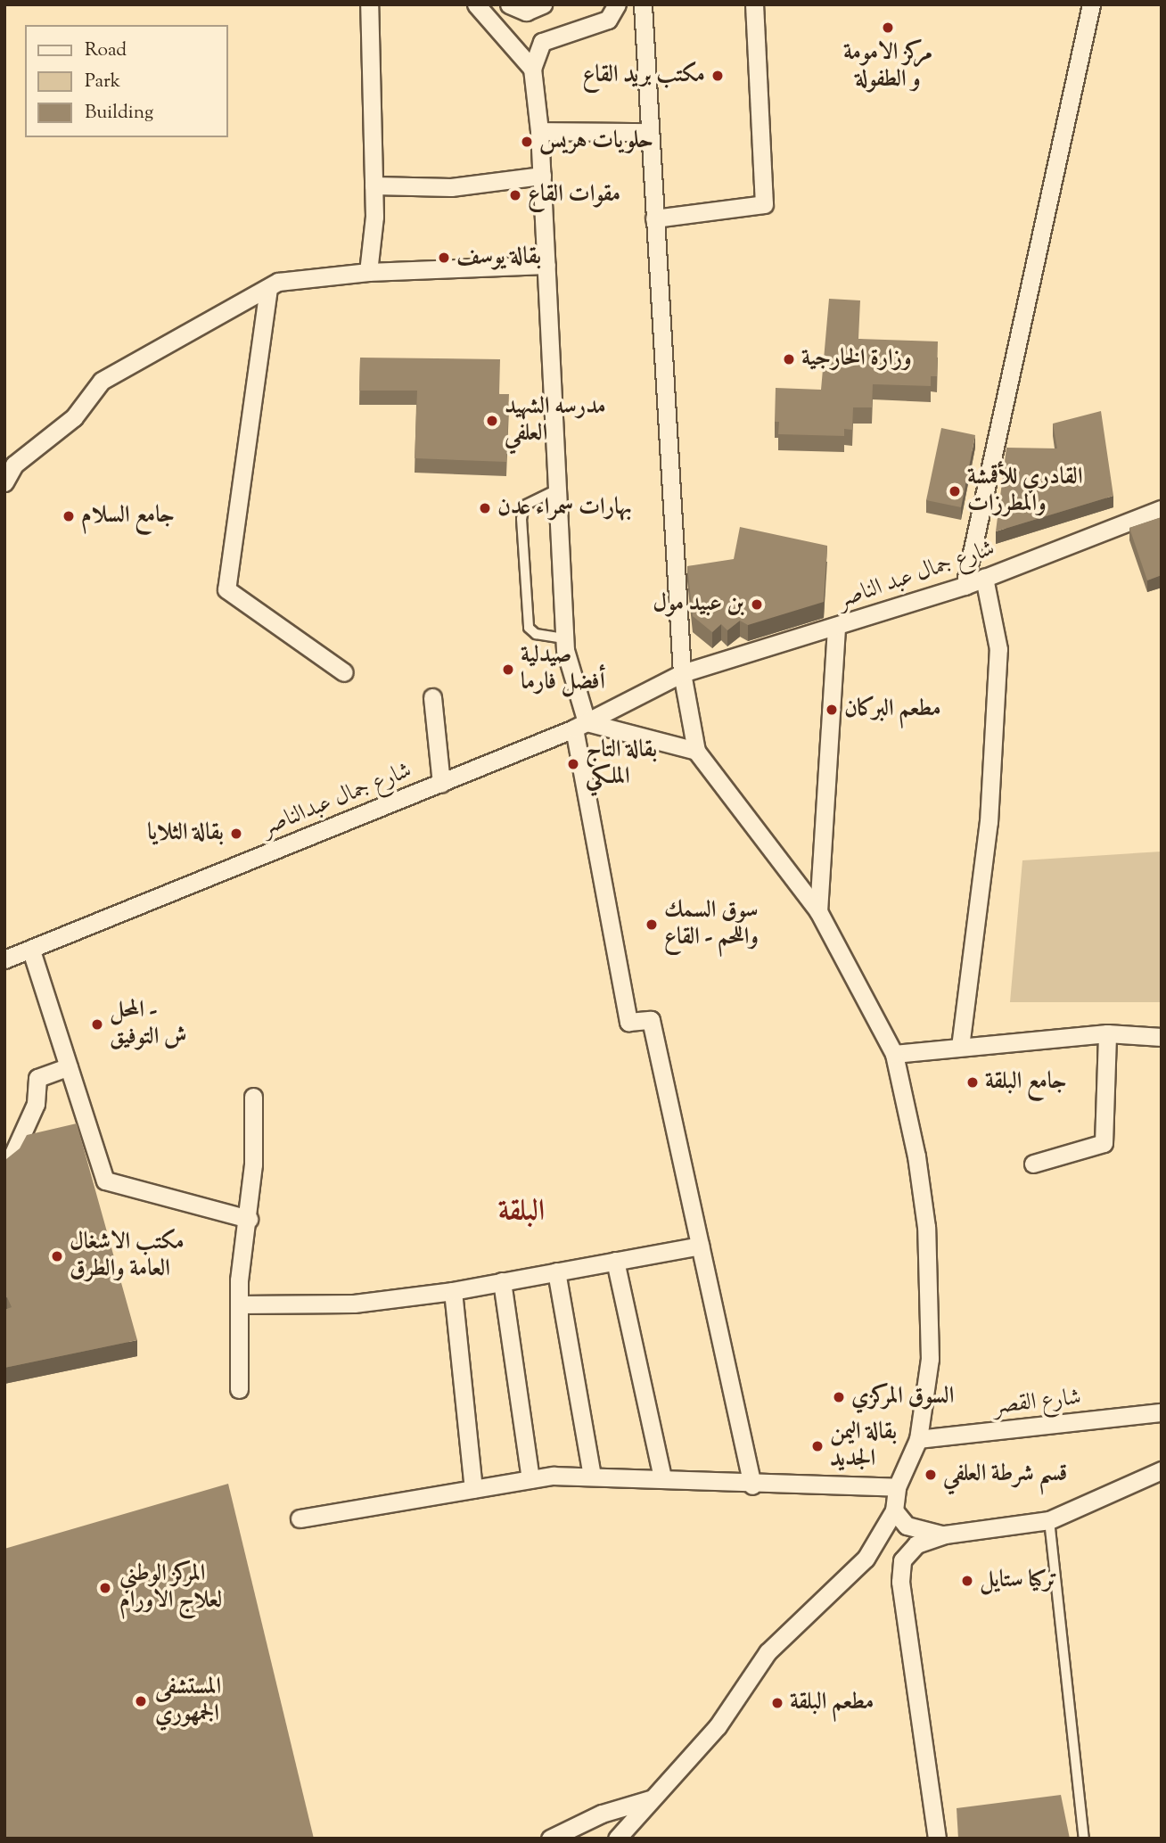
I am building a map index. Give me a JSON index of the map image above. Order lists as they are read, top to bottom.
{
  "streets": {
    "street": ["شارع جمال عبد الناصر", "شارع جمال عبدالناصر", "شارع القصر"]
  },
  "crossings": [
    ["شارع جمال عبد الناصر", "شارع جمال عبدالناصر"]
  ],
  "districts": ["البلقة"],
  "places": [
    "مركز الامومة و الطفولة",
    "مكتب بريد القاع",
    "حلويات هريس",
    "مقوات القاع",
    "بقالة يوسف",
    "وزارة الخارجية",
    "مدرسه الشهيد العلفي",
    "القادري للأقمشة والمطرزات",
    "بهارات سمراء عدن",
    "جامع السلام",
    "بن عبيد مول",
    "صيدلية أفضل فارما",
    "مطعم البركان",
    "بقالة التاج الملكي",
    "بقالة الثلايا",
    "سوق السمك واللحم - القاع",
    "المحل - ش التوفيق",
    "جامع البلقة",
    "مكتب الاشغال العامة والطرق",
    "السوق المركزي",
    "بقالة اليمن الجديد",
    "قسم شرطة العلفي",
    "تركيا ستايل",
    "المركز الوطني لعلاج الاورام",
    "المستشفى الجمهوري",
    "مطعم البلقة"
  ],
  "legend": ["Road", "Park", "Building"]
}
